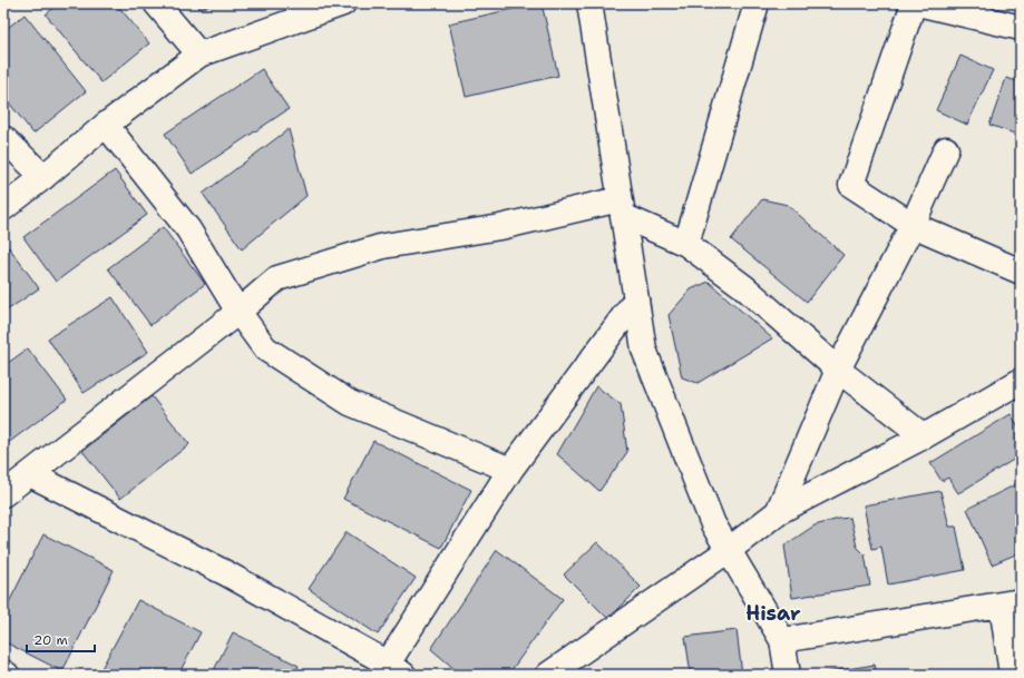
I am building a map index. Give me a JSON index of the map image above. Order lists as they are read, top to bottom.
{
  "districts": ["Hisar"],
  "scale_bar": "20 m"
}
